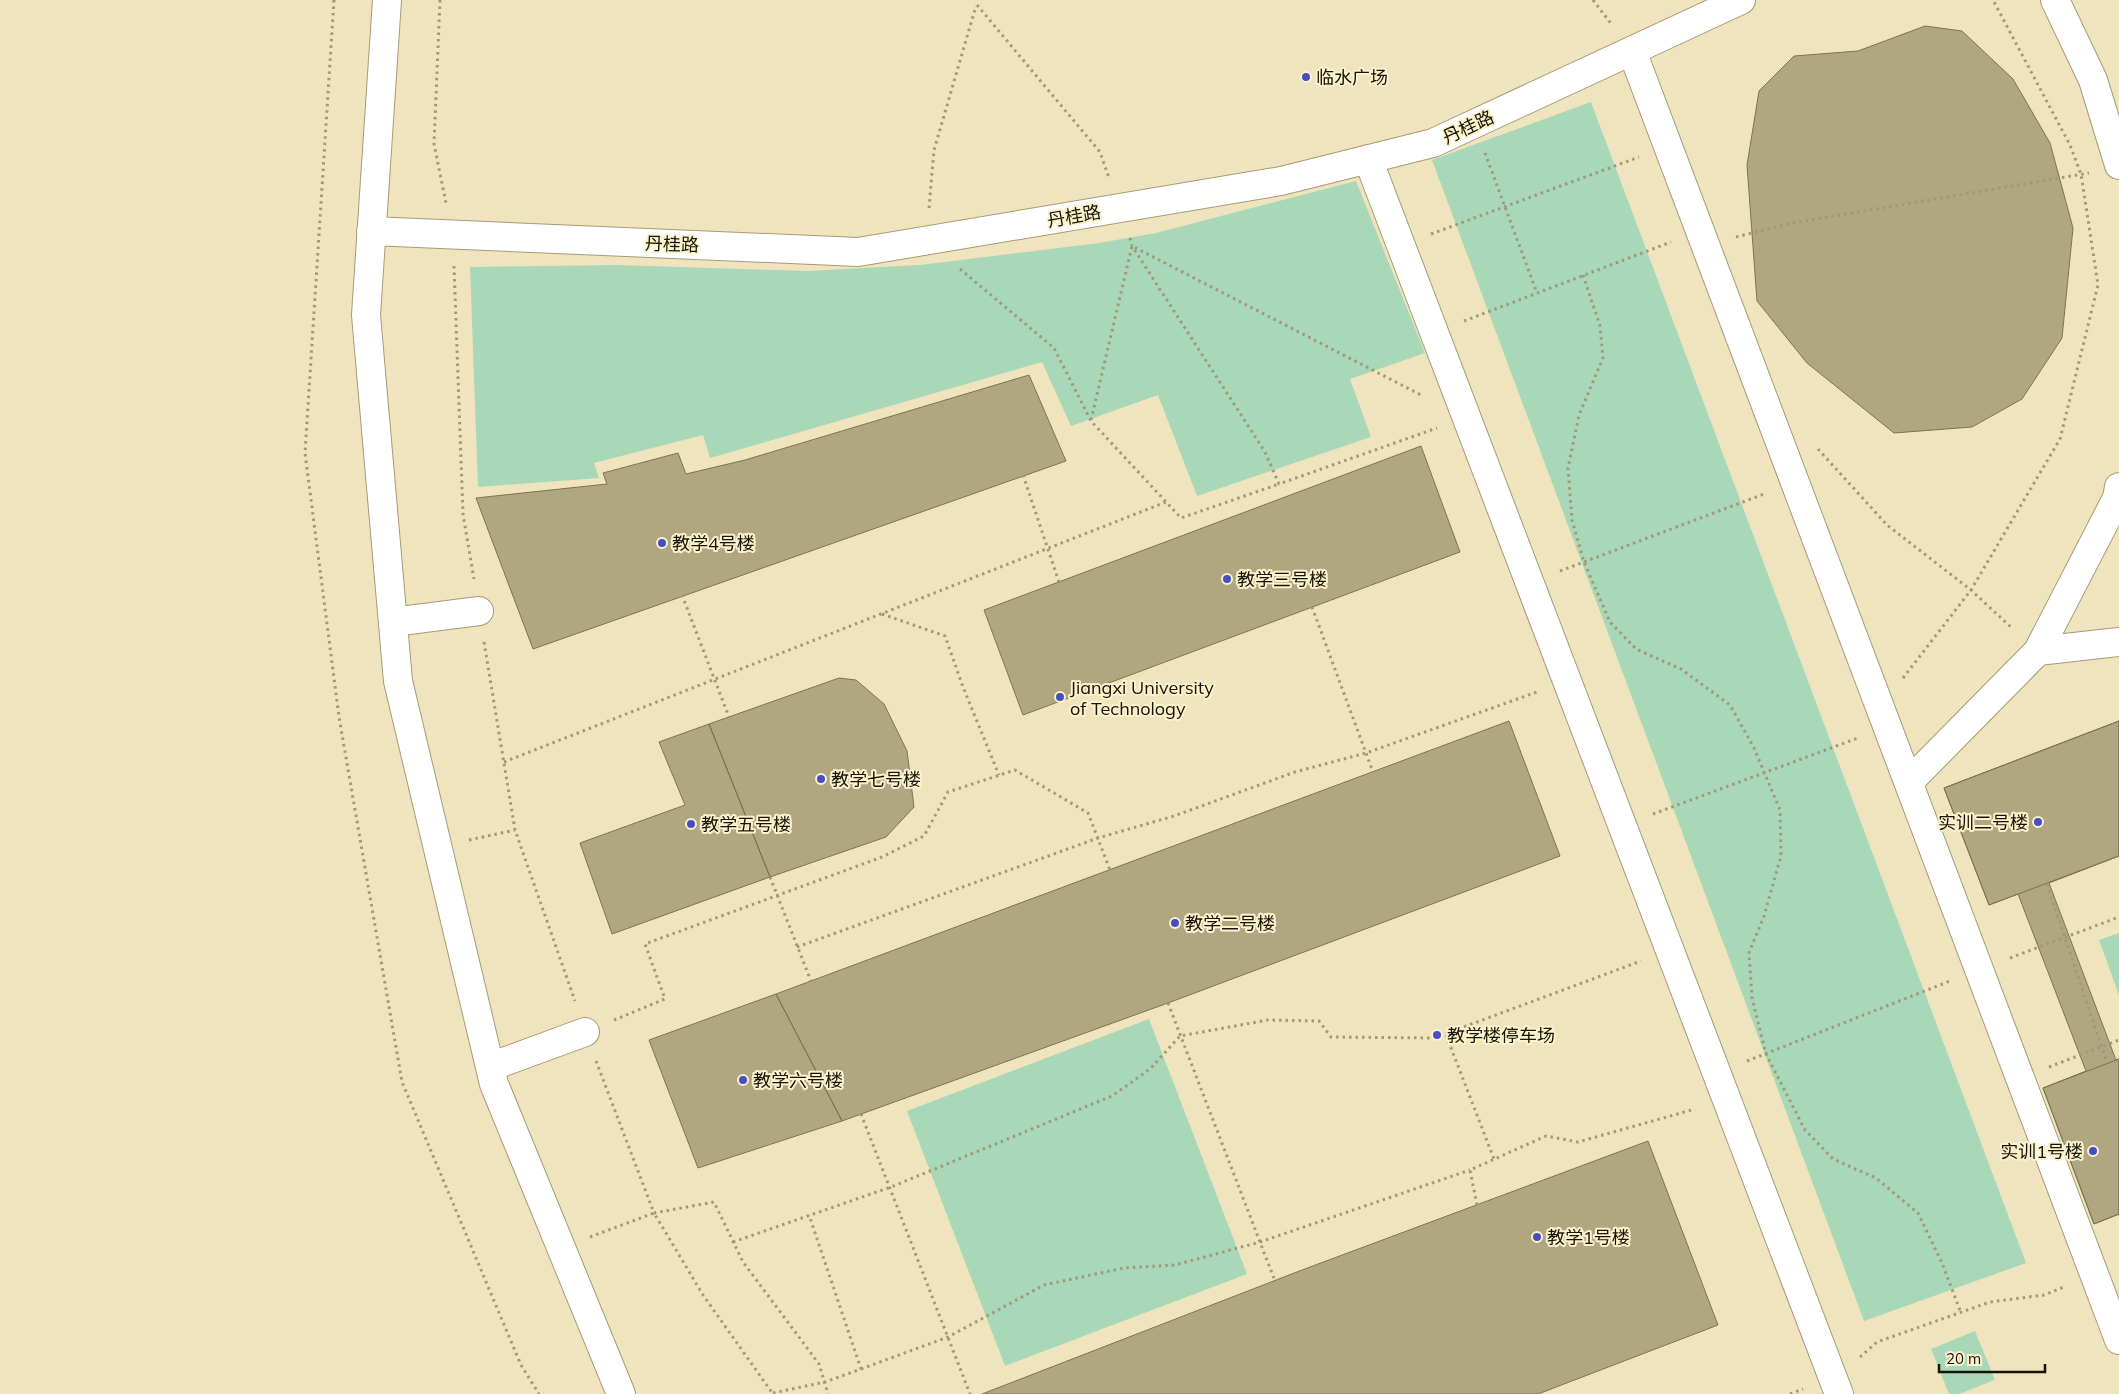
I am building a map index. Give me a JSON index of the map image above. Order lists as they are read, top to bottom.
{
  "streets": {
    "street": ["丹桂路"]
  },
  "places": [
    "临水广场",
    "教学4号楼",
    "教学三号楼",
    "Jiangxi University of Technology",
    "教学七号楼",
    "实训二号楼",
    "教学五号楼",
    "教学二号楼",
    "教学楼停车场",
    "教学六号楼",
    "实训1号楼",
    "教学1号楼"
  ],
  "scale_bar": "20 m"
}
